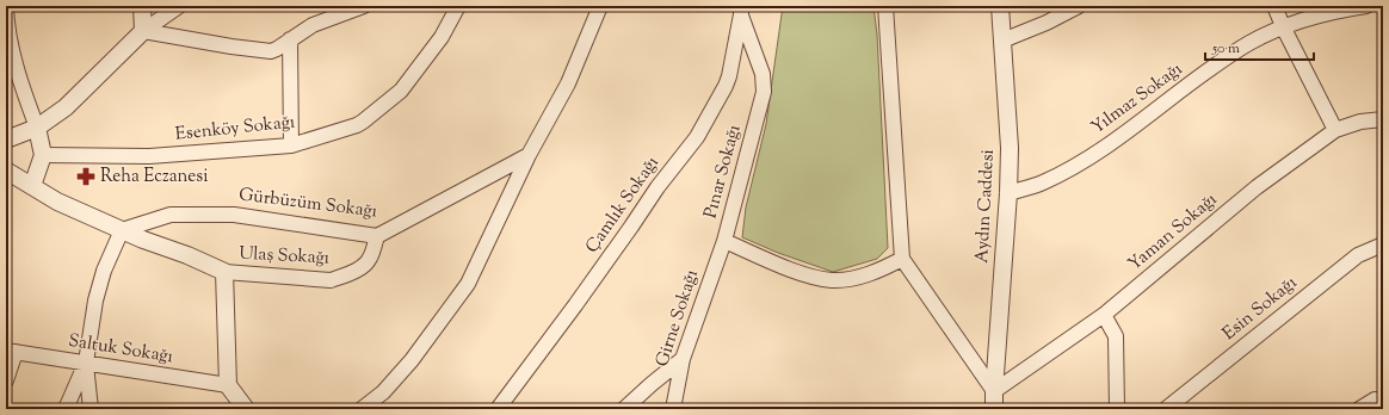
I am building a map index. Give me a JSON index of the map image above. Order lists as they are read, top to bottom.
{
  "streets": {
    "street": [
      "Yılmaz Sokağı",
      "Esenköy Sokağı",
      "Pınar Sokağı",
      "Gürbüzüm Sokağı",
      "Çamlık Sokağı",
      "Aydın Caddesi",
      "Yaman Sokağı",
      "Ulaş Sokağı",
      "Esin Sokağı",
      "Girne Sokağı",
      "Saltuk Sokağı"
    ]
  },
  "crossings": [
    ["Yılmaz Sokağı", "Aydın Caddesi"],
    ["Pınar Sokağı", "Çamlık Sokağı"],
    ["Pınar Sokağı", "Girne Sokağı"],
    ["Gürbüzüm Sokağı", "Ulaş Sokağı"],
    ["Aydın Caddesi", "Yaman Sokağı"]
  ],
  "places": {
    "pharmacy": ["Reha Eczanesi"]
  },
  "scale_bar": "50 m"
}
